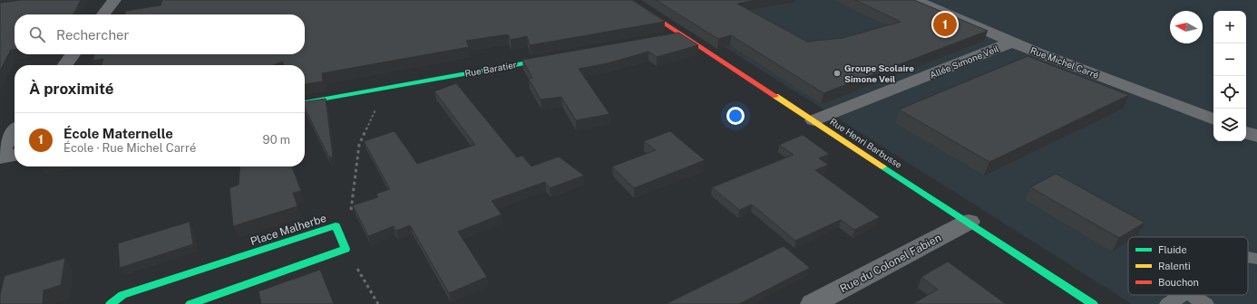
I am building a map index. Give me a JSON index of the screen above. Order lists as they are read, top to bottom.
{
  "streets": {
    "street": [
      "Allée Simone Veil",
      "Rue Michel Carré",
      "Rue Baratier",
      "Rue Henri Barbusse",
      "Place Malherbe",
      "Rue du Colonel Fabien"
    ]
  },
  "crossings": [
    ["Allée Simone Veil", "Rue Michel Carré"],
    ["Allée Simone Veil", "Rue Henri Barbusse"],
    ["Rue Henri Barbusse", "Rue du Colonel Fabien"]
  ],
  "places": ["Groupe Scolaire Simone Veil"],
  "legend": ["Fluide", "Ralenti", "Bouchon"],
  "north": "left",
  "page": {
    "map_buttons": ["+", "−"],
    "pins": "1",
    "search": "Rechercher",
    "heading": "À proximité",
    "list": [
      {
        "mark": "1",
        "name": "École Maternelle",
        "note": "École · Rue Michel Carré",
        "value": "90 m"
      }
    ]
  }
}
